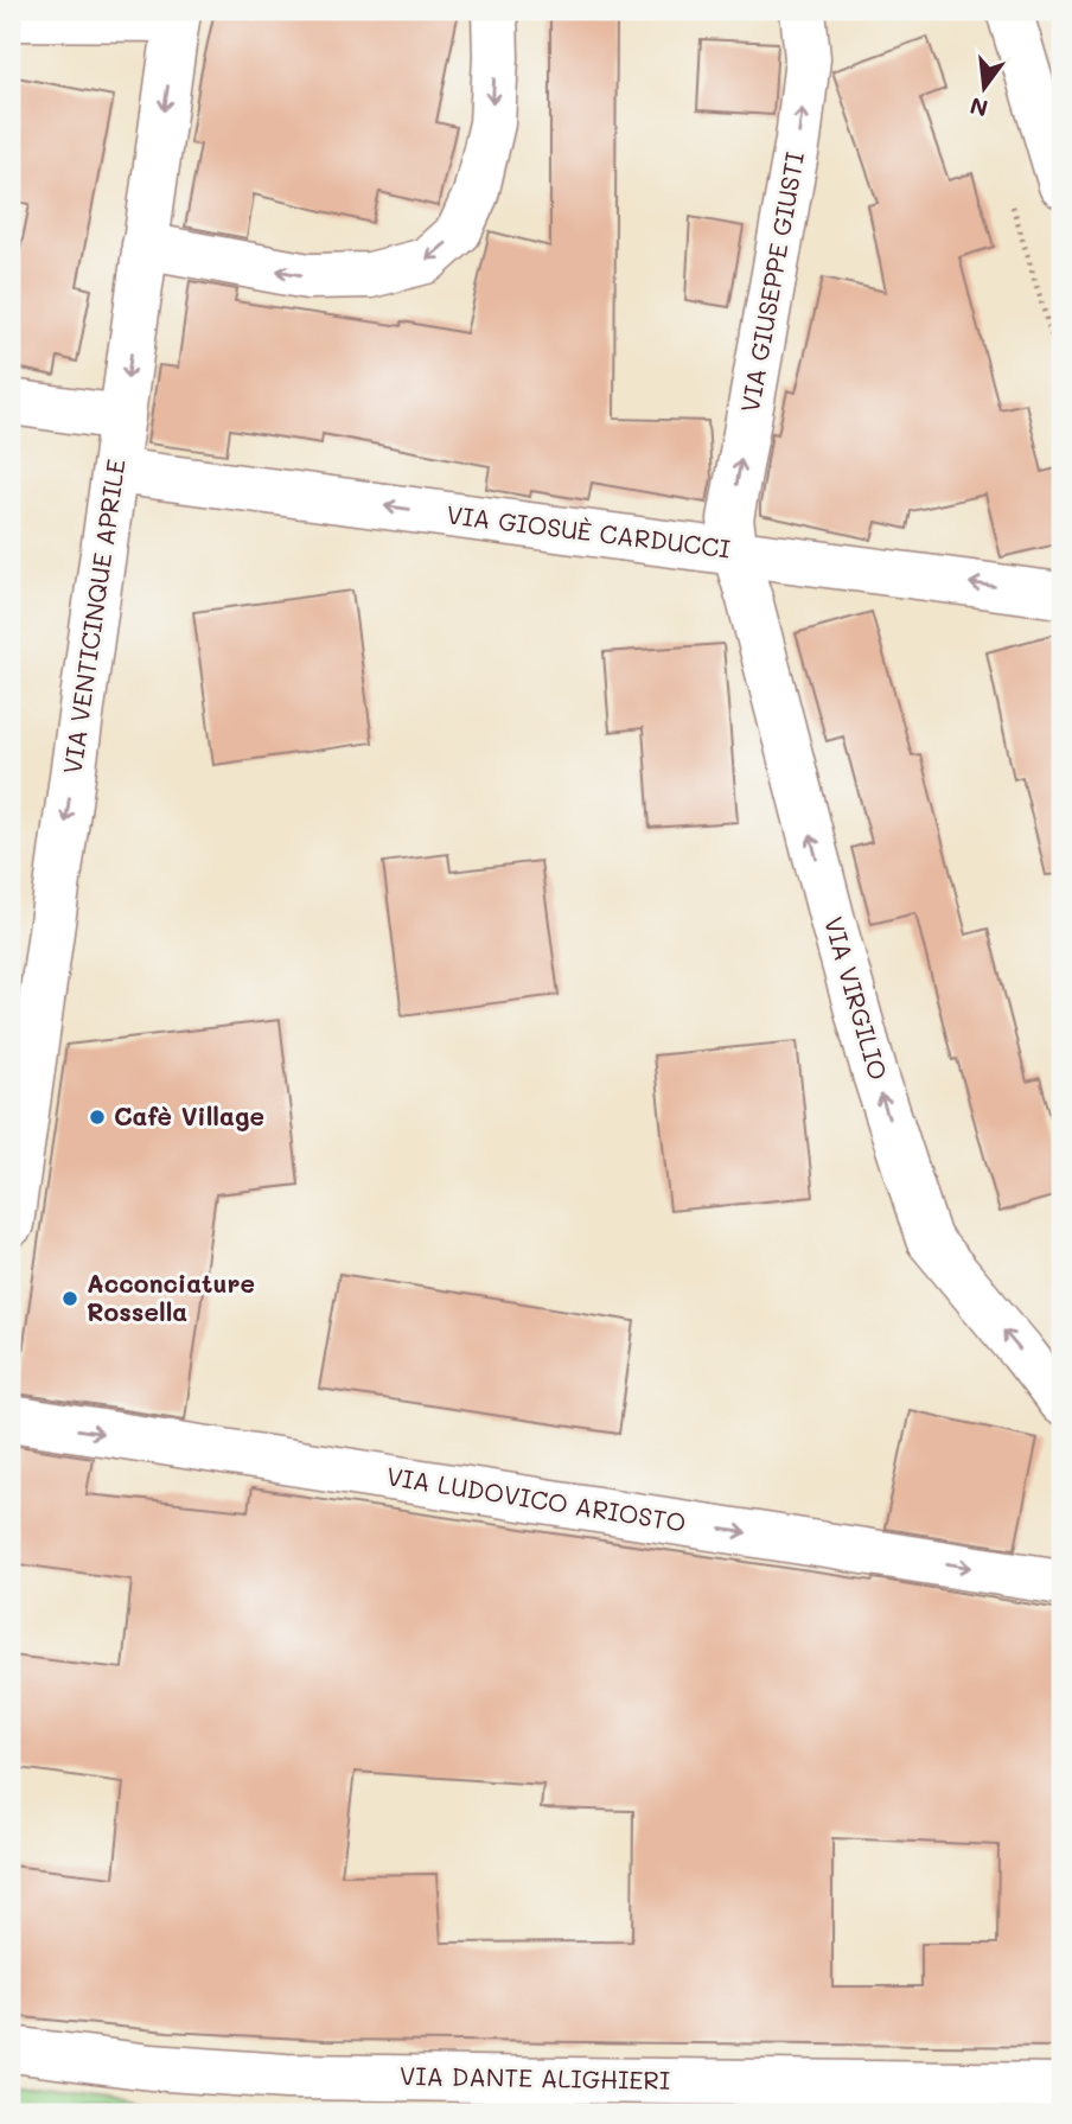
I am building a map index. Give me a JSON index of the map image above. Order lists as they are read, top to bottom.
{
  "streets": {
    "street": [
      "VIA GIUSEPPE GIUSTI",
      "VIA GIOSUÈ CARDUCCI",
      "VIA VENTICINQUE APRILE",
      "VIA VIRGILIO",
      "VIA LUDOVICO ARIOSTO",
      "VIA DANTE ALIGHIERI"
    ]
  },
  "crossings": [
    ["VIA GIUSEPPE GIUSTI", "VIA GIOSUÈ CARDUCCI"],
    ["VIA GIUSEPPE GIUSTI", "VIA VIRGILIO"],
    ["VIA GIOSUÈ CARDUCCI", "VIA VENTICINQUE APRILE"],
    ["VIA GIOSUÈ CARDUCCI", "VIA VIRGILIO"]
  ],
  "one_way": [
    "VIA GIOSUÈ CARDUCCI",
    "VIA VENTICINQUE APRILE",
    "VIA VIRGILIO",
    "VIA LUDOVICO ARIOSTO"
  ],
  "places": ["Cafè Village", "Acconciature Rossella"],
  "north": "bottom"
}
